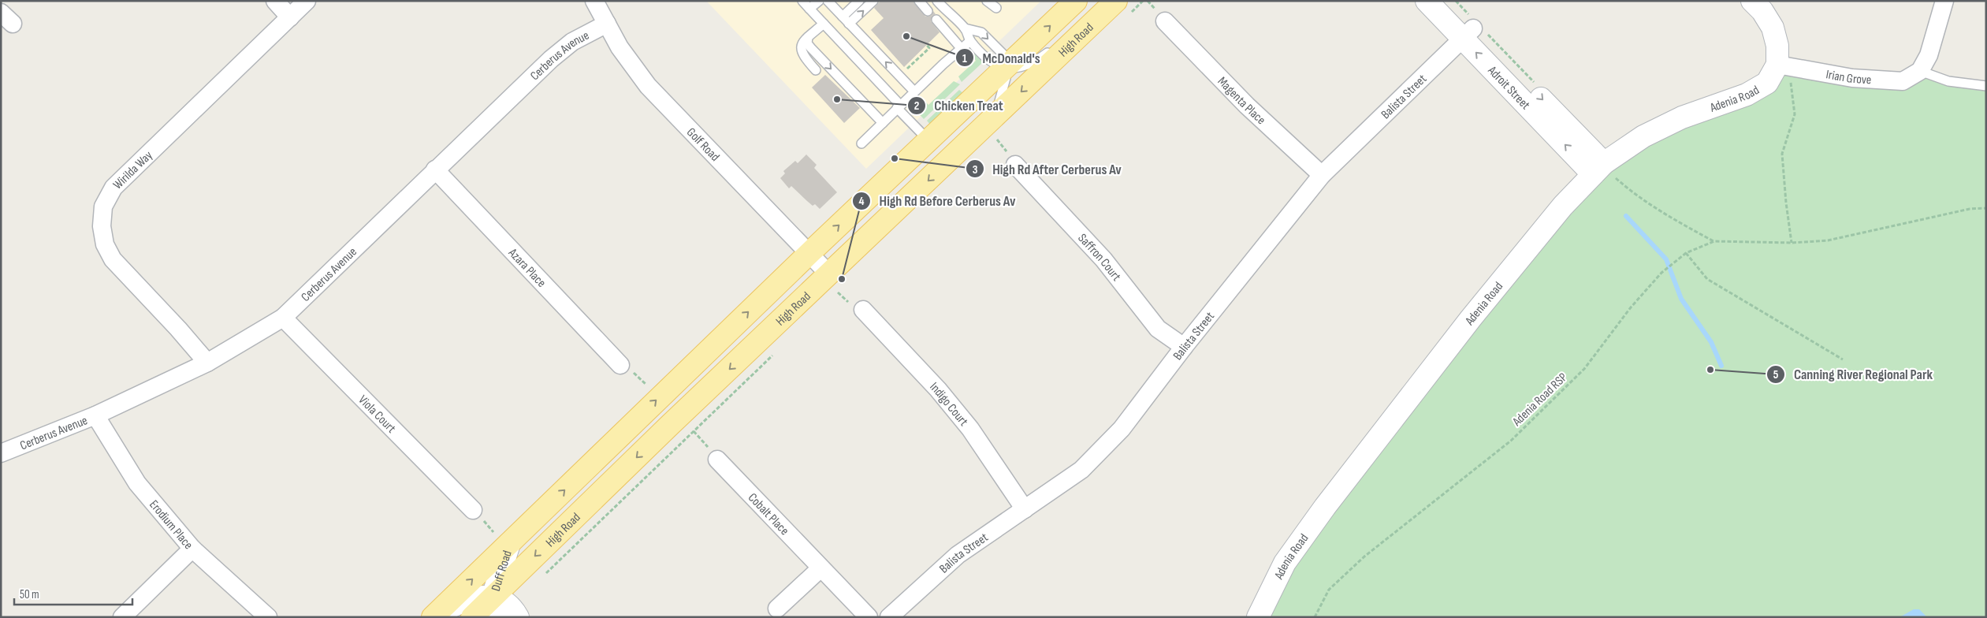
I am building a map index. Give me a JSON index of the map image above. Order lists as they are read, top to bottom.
{
  "streets": {
    "main road": ["High Road"],
    "street": [
      "Cerberus Avenue",
      "Irian Grove",
      "Adroit Street",
      "Balista Street",
      "Adenia Road",
      "Magenta Place",
      "Golf Road",
      "Wirilda Way",
      "Saffron Court",
      "Azara Place",
      "Indigo Court",
      "Viola Court",
      "Cobalt Place",
      "Erodium Place",
      "Duff Road"
    ],
    "path": ["Adenia Road RSP"]
  },
  "crossings": [
    ["High Road", "Golf Road"],
    ["High Road", "Duff Road"],
    ["Cerberus Avenue", "Golf Road"],
    ["Cerberus Avenue", "Wirilda Way"],
    ["Cerberus Avenue", "Azara Place"],
    ["Cerberus Avenue", "Viola Court"],
    ["Cerberus Avenue", "Erodium Place"],
    ["Irian Grove", "Adenia Road"],
    ["Adroit Street", "Balista Street"],
    ["Adroit Street", "Adenia Road"],
    ["Balista Street", "Magenta Place"],
    ["Balista Street", "Saffron Court"],
    ["Balista Street", "Indigo Court"]
  ],
  "places": [
    "McDonald's",
    "Chicken Treat",
    "High Rd After Cerberus Av",
    "High Rd Before Cerberus Av",
    "Canning River Regional Park"
  ],
  "scale_bar": "50 m"
}
